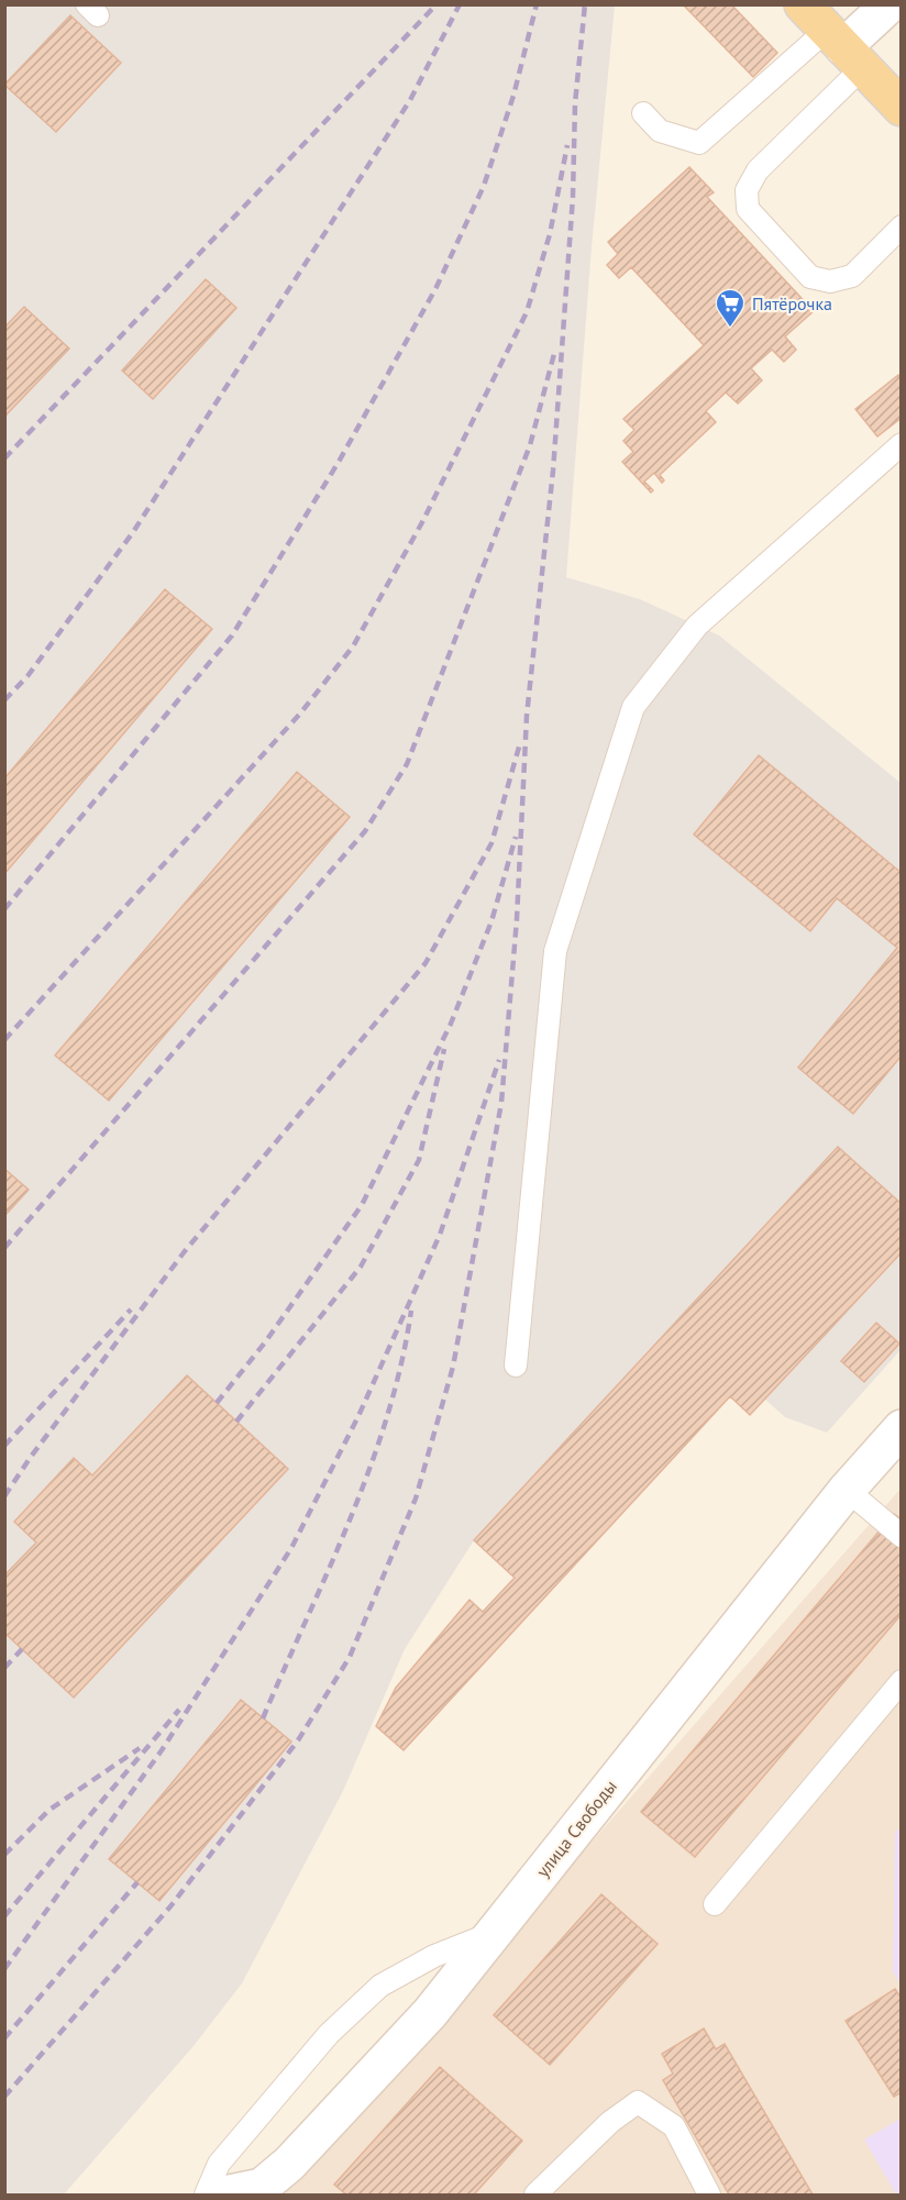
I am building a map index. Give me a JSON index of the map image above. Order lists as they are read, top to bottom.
{
  "streets": {
    "street": ["улица Свободы"]
  },
  "places": {
    "supermarket": ["Пятёрочка"]
  }
}
